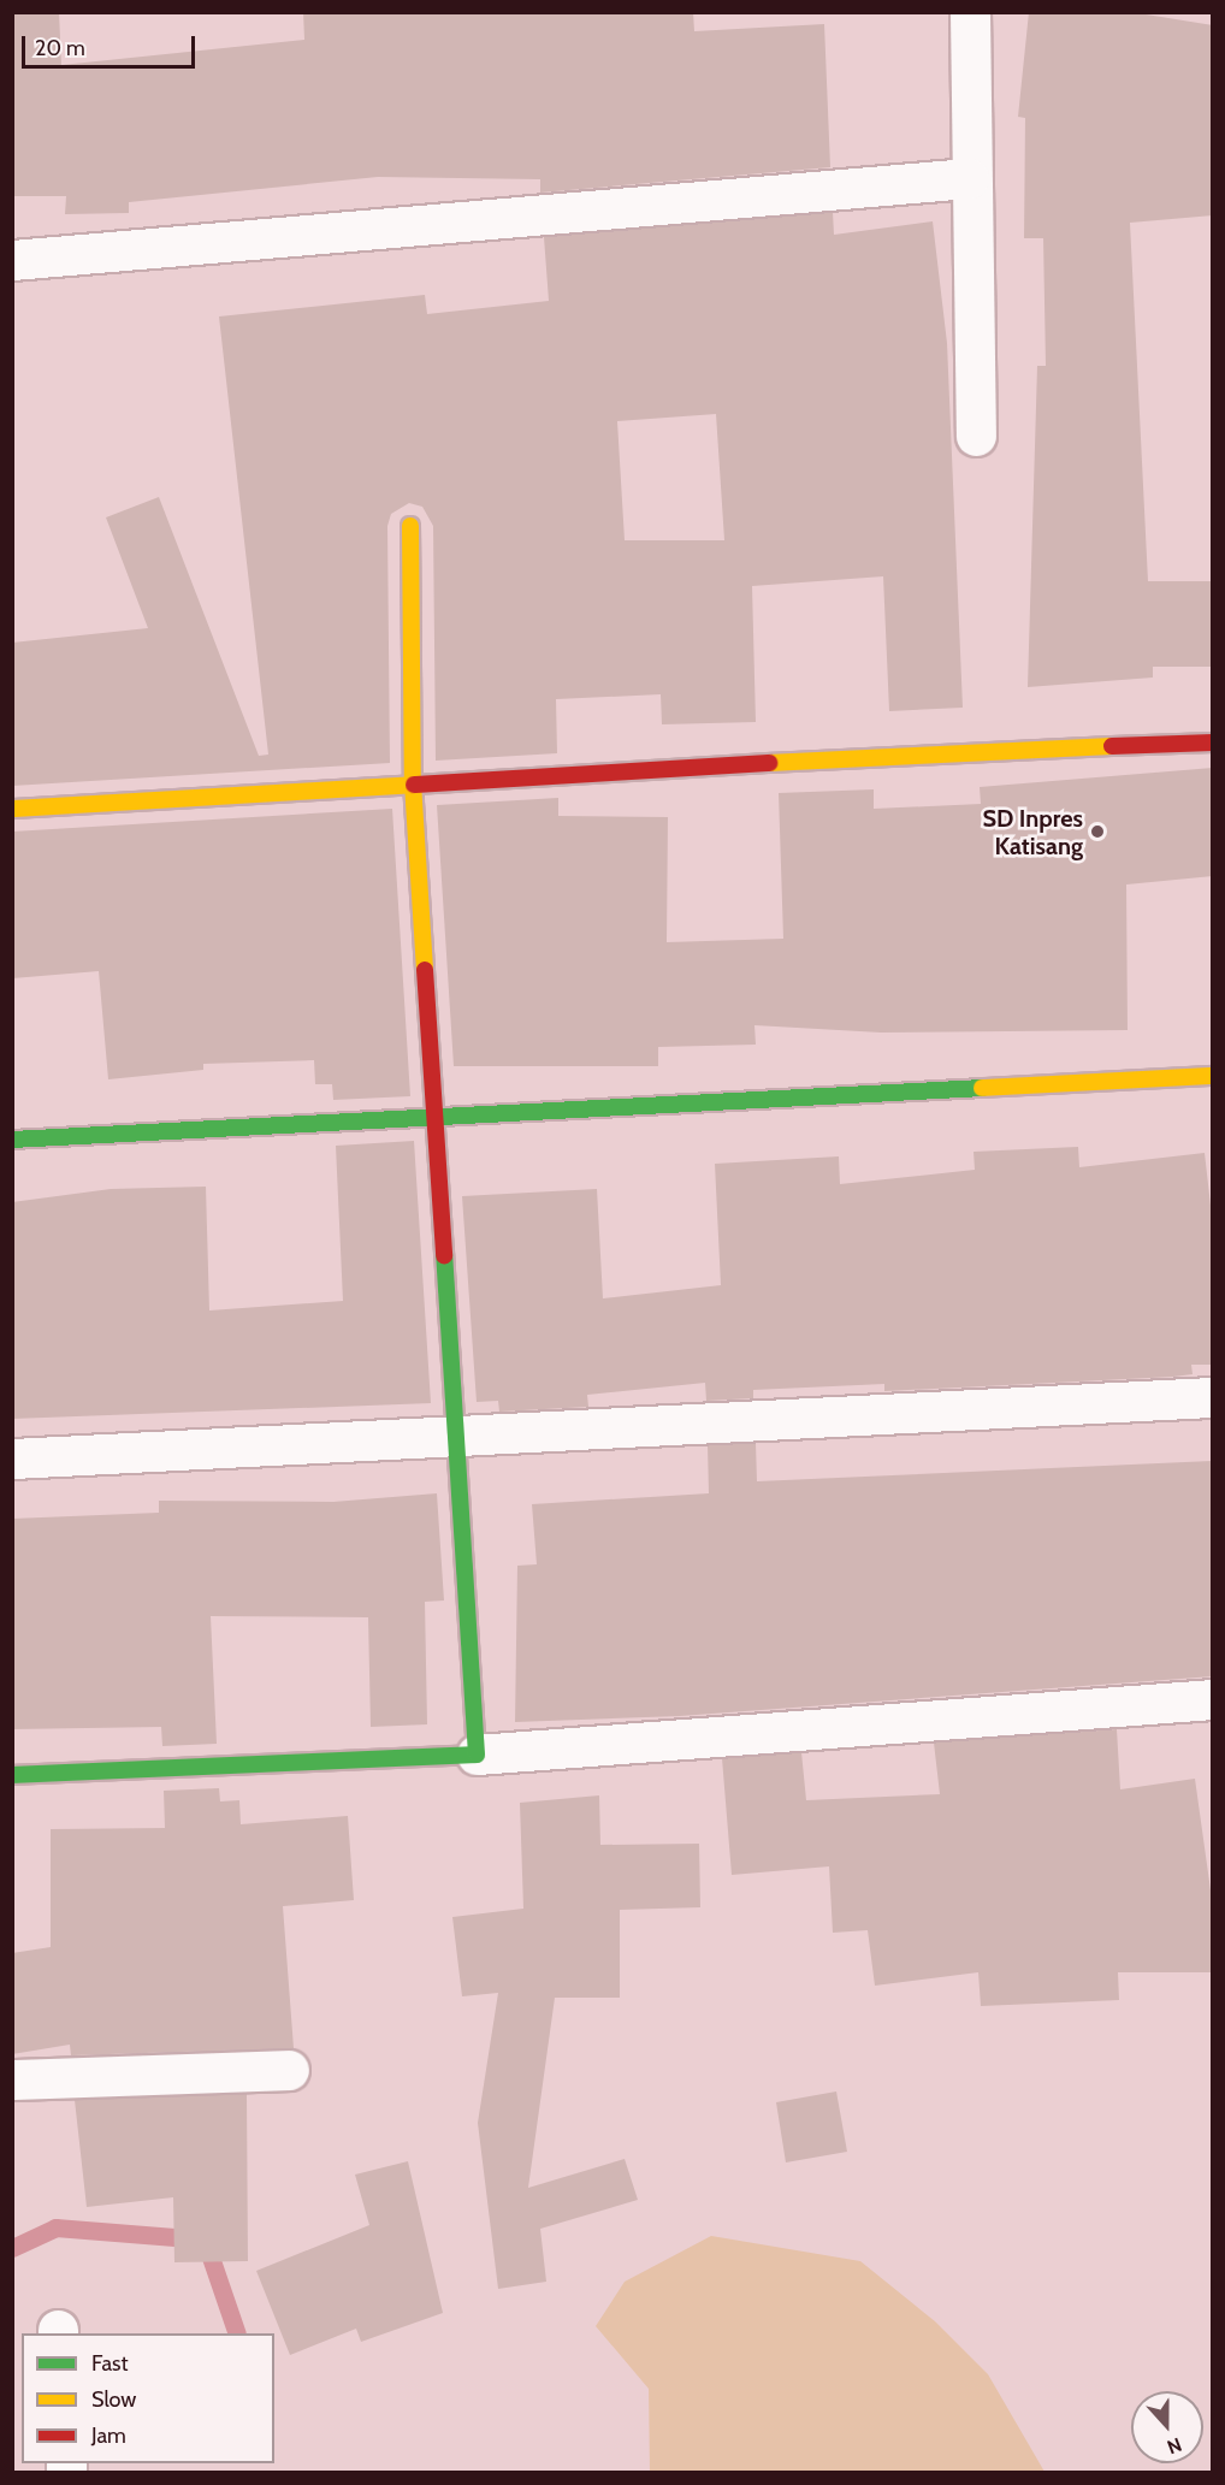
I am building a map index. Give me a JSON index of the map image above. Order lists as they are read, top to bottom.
{
  "places": ["SD Inpres Katisang"],
  "legend": ["Fast", "Slow", "Jam"],
  "scale_bar": "20 m",
  "north": "bottom"
}
